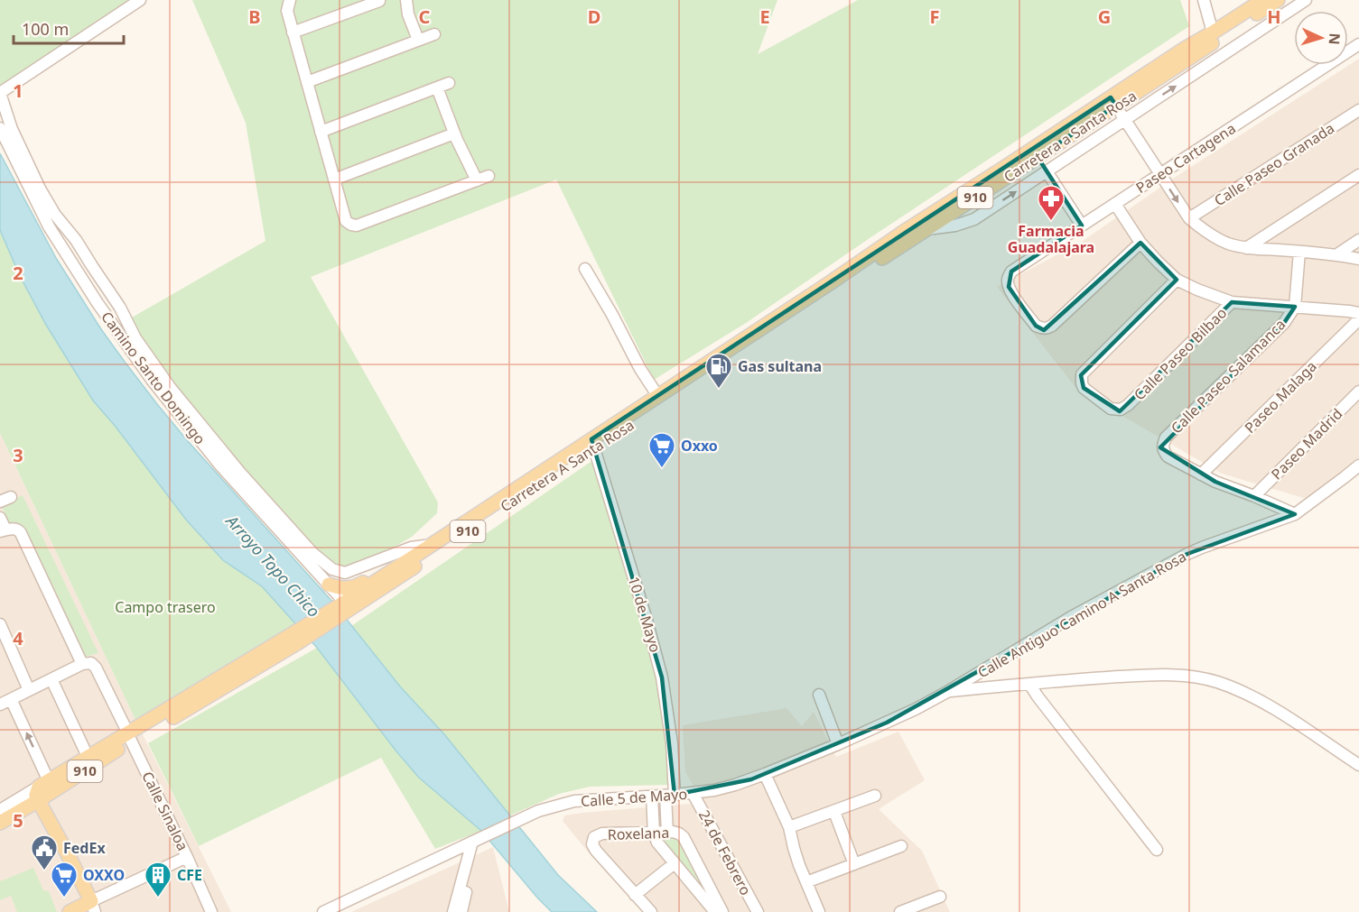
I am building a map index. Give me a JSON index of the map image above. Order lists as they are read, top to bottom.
{
  "streets": {
    "main road": ["Carretera a Santa Rosa", "910", "Carretera A Santa Rosa"],
    "street": [
      "Paseo Cartagena",
      "Calle Paseo Granada",
      "Calle Paseo Bilbao",
      "Calle Paseo Salamanca",
      "Camino Santo Domingo",
      "Paseo Malaga",
      "Paseo Madrid",
      "10 de Mayo",
      "Calle Antiguo Camino A Santa Rosa",
      "Calle 5 de Mayo",
      "Calle Sinaloa",
      "Roxelana",
      "24 de Febrero"
    ]
  },
  "crossings": [
    ["Carretera a Santa Rosa", "Carretera A Santa Rosa"],
    ["910", "Carretera A Santa Rosa"],
    ["910", "Calle Sinaloa"],
    ["Calle Paseo Salamanca", "Paseo Malaga"],
    ["Camino Santo Domingo", "Carretera A Santa Rosa"],
    ["Carretera A Santa Rosa", "10 de Mayo"],
    ["Carretera A Santa Rosa", "Calle Sinaloa"],
    ["10 de Mayo", "Calle 5 de Mayo"],
    ["10 de Mayo", "Roxelana"],
    ["Calle Antiguo Camino A Santa Rosa", "Calle 5 de Mayo"],
    ["Calle 5 de Mayo", "24 de Febrero"]
  ],
  "water": ["Arroyo Topo Chico"],
  "parks": ["Campo trasero"],
  "places": {
    "pharmacy": ["Farmacia Guadalajara"],
    "fuel station": ["Gas sultana"],
    "supermarket": ["Oxxo", "OXXO"],
    "public building": ["FedEx"],
    "building": ["CFE"]
  },
  "scale_bar": "100 m",
  "north": "right",
  "grid": {
    "columns": [
      "B",
      "C",
      "D",
      "E",
      "F",
      "G",
      "H"
    ],
    "rows": [
      "1",
      "2",
      "3",
      "4",
      "5"
    ]
  }
}
